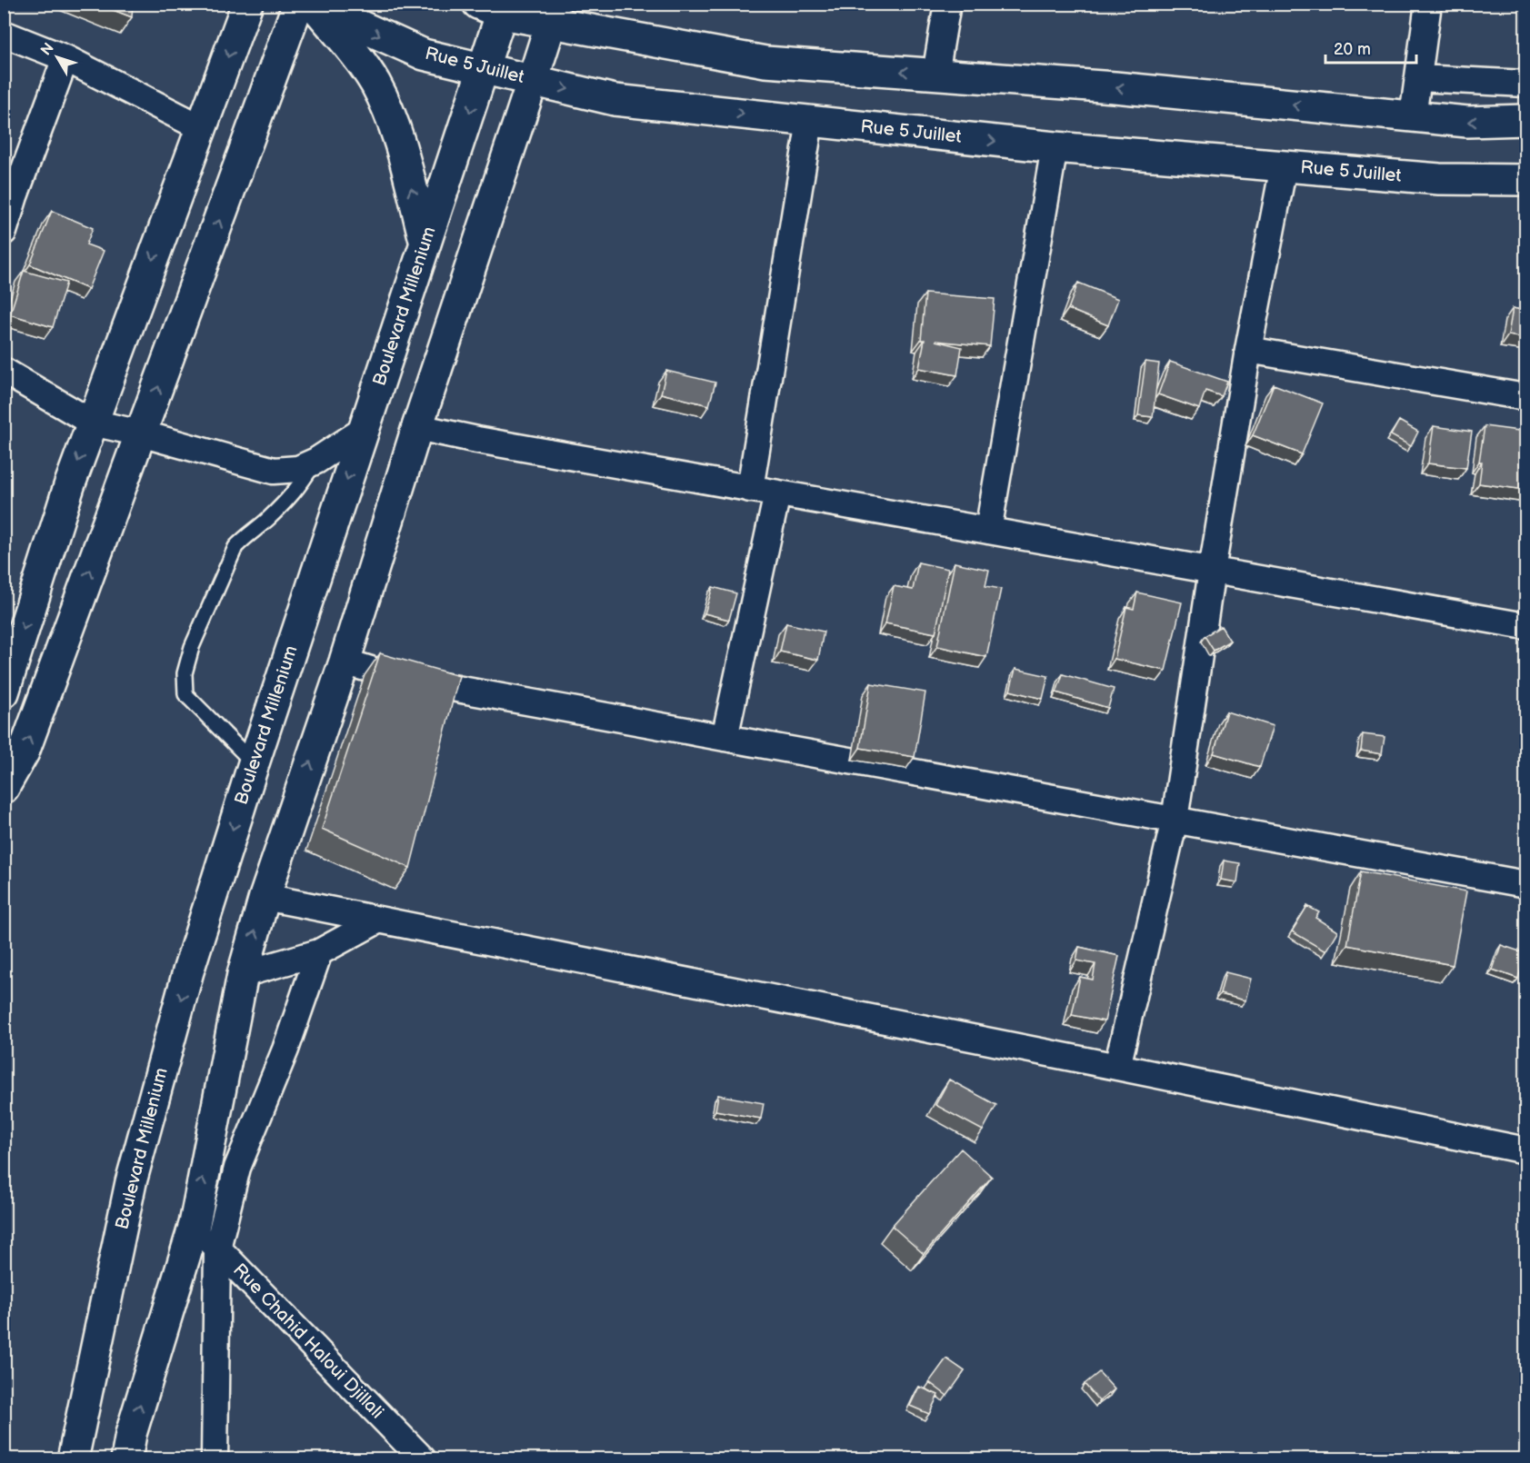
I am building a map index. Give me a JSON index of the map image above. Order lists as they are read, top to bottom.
{
  "streets": {
    "main road": ["Rue 5 Juillet", "Boulevard Millenium"],
    "street": ["Rue Chahid Haloui Djillali"]
  },
  "crossings": [
    ["Rue 5 Juillet", "Boulevard Millenium"]
  ],
  "scale_bar": "20 m",
  "north": "top left"
}
